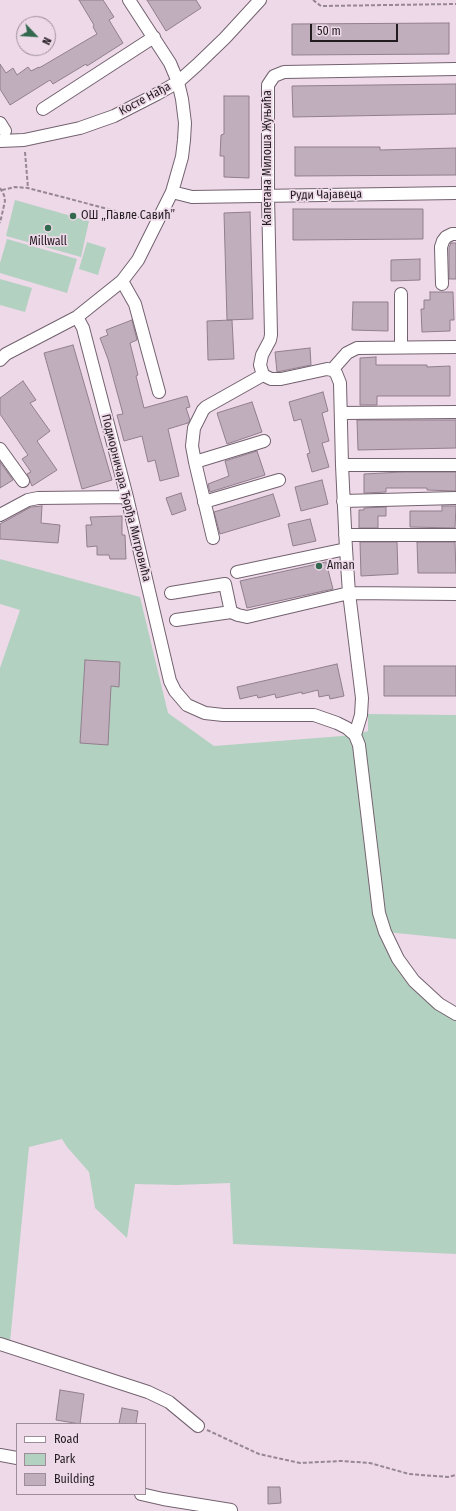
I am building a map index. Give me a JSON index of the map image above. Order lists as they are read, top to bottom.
{
  "streets": {
    "street": [
      "Косте Нађа",
      "Капетана Милоша Жуњића",
      "Руди Чајавеца",
      "Подморничара Ђорђа Митровића"
    ]
  },
  "crossings": [
    ["Капетана Милоша Жуњића", "Руди Чајавеца"]
  ],
  "places": ["ОШ „Павле Савић”", "Millwall", "Aman"],
  "legend": ["Road", "Park", "Building"],
  "scale_bar": "50 m",
  "north": "bottom right"
}
